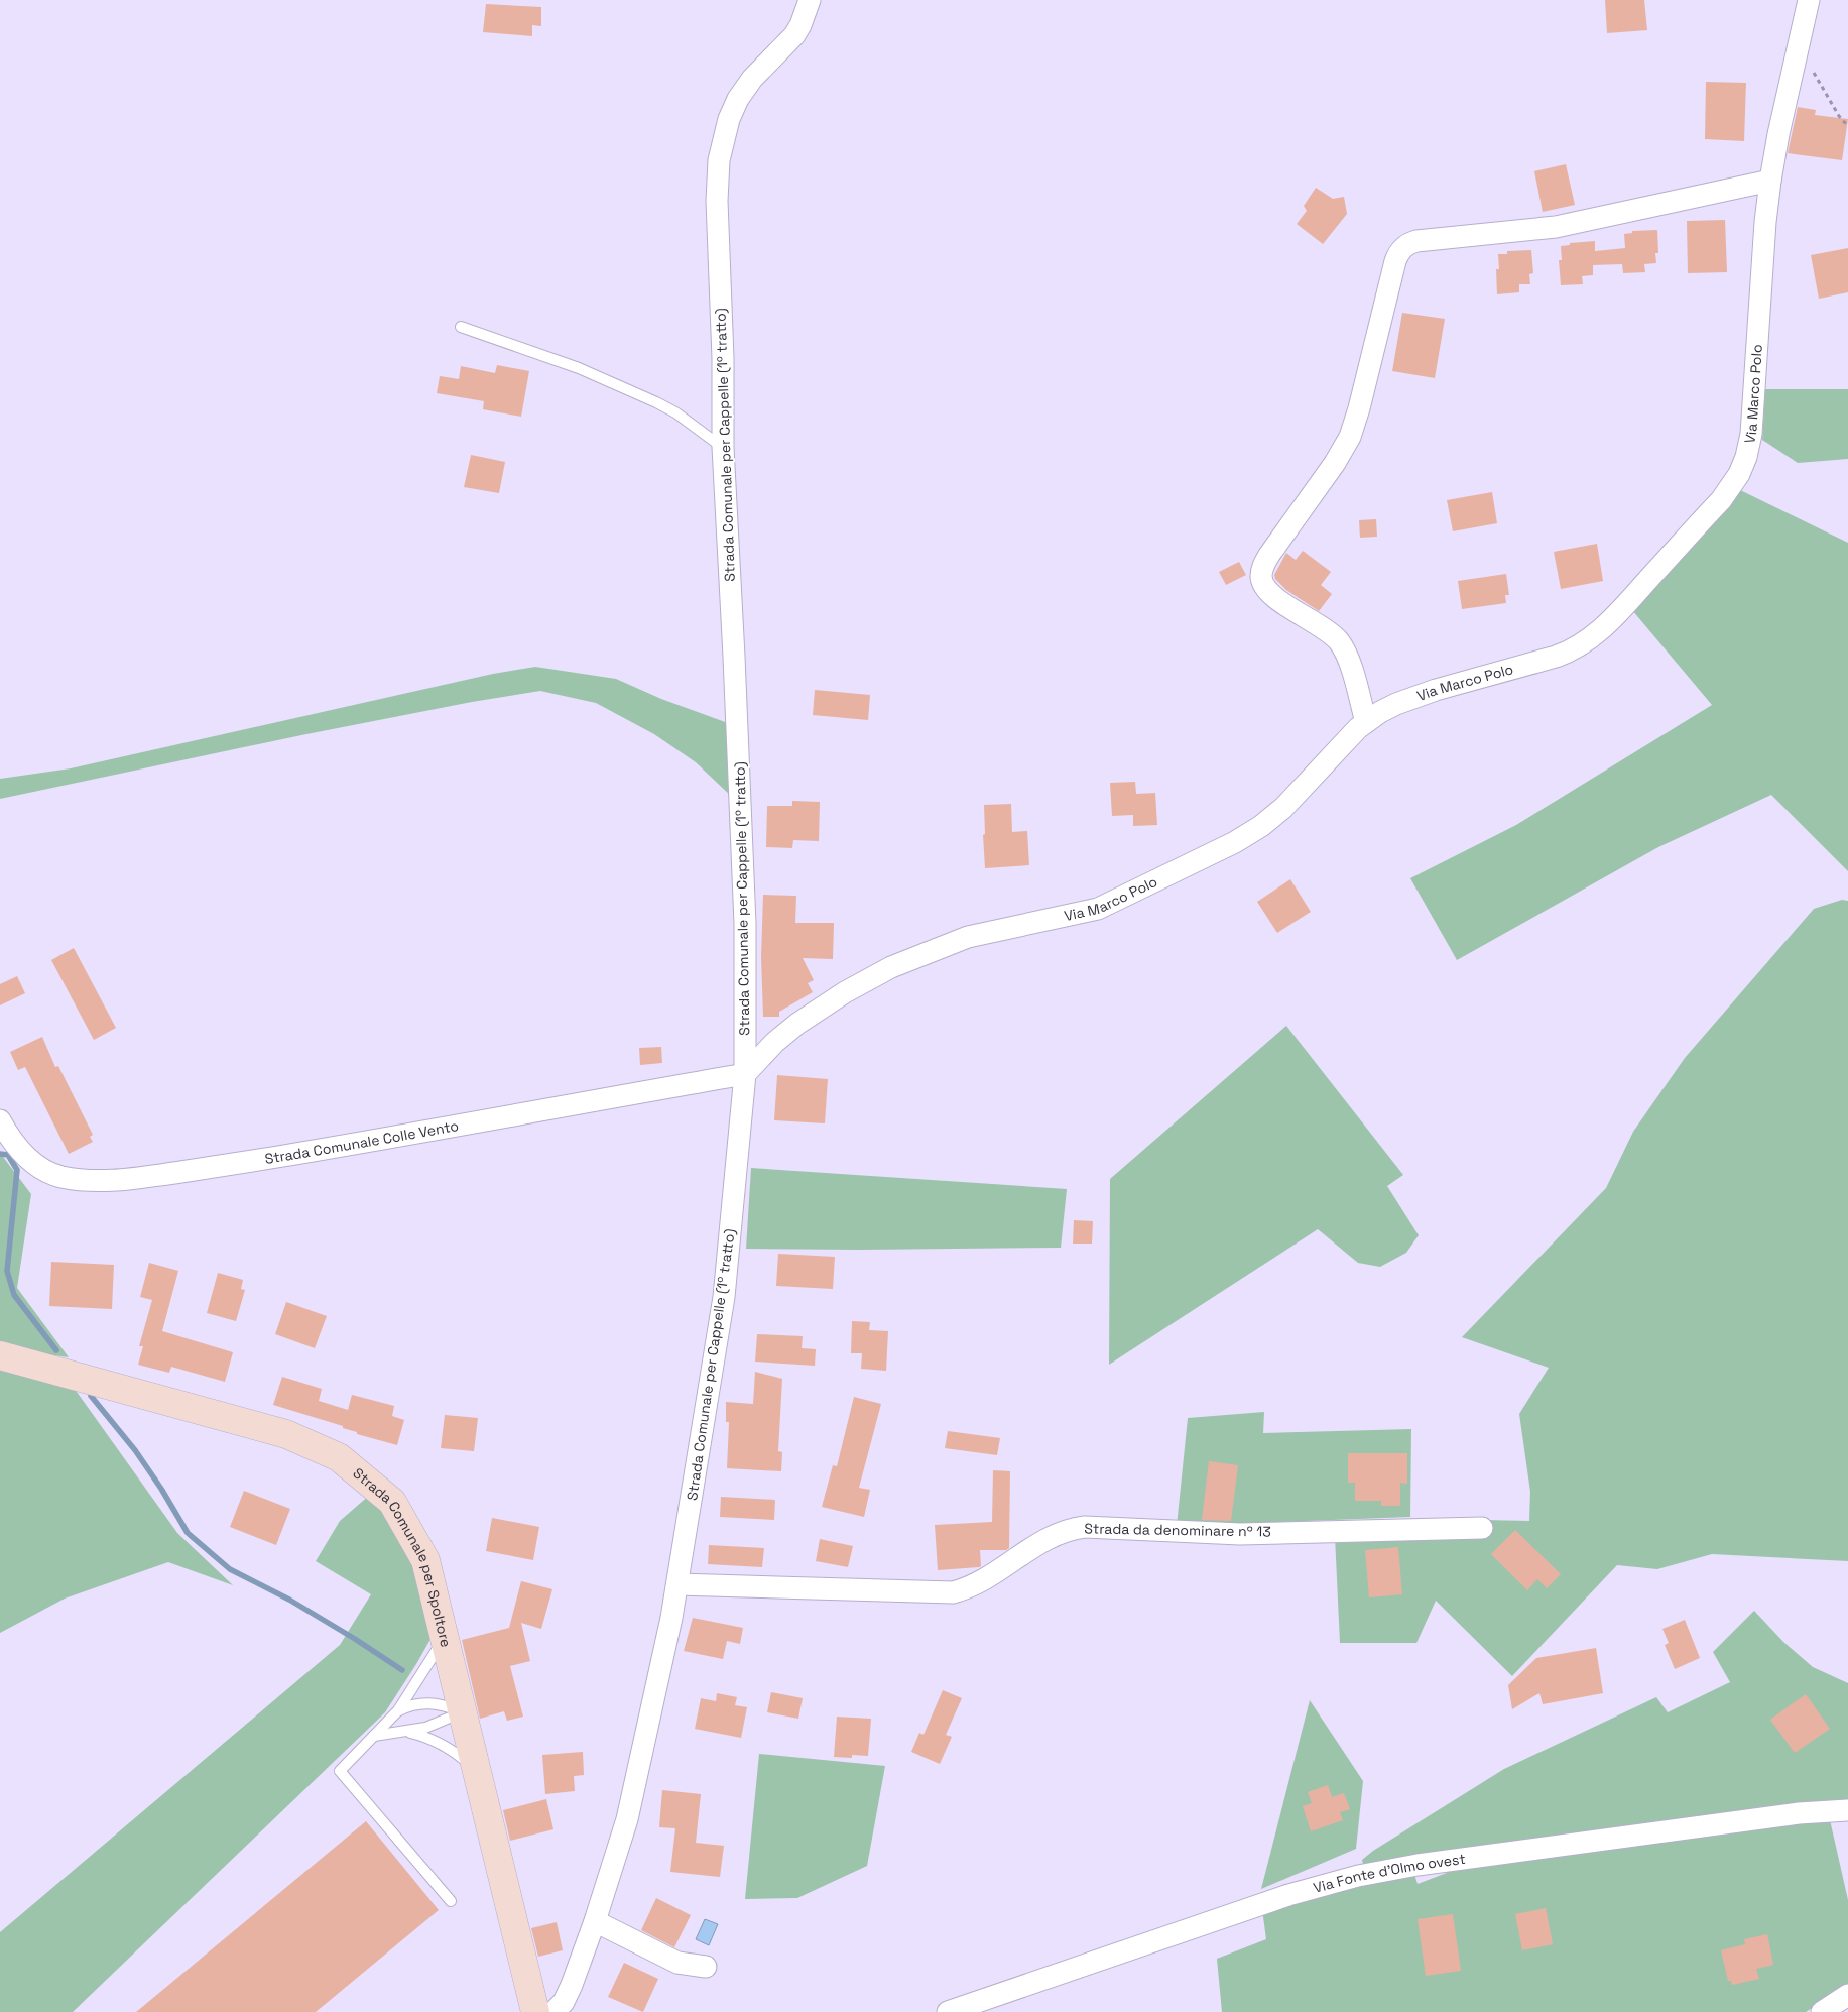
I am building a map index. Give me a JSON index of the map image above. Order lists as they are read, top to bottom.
{
  "streets": {
    "street": [
      "Via Marco Polo",
      "Strada Comunale per Cappelle (1º tratto)",
      "Strada Comunale Colle Vento",
      "Strada da denominare nº 13",
      "Strada Comunale per Spoltore",
      "Via Fonte d'Olmo ovest"
    ]
  },
  "crossings": [
    ["Via Marco Polo", "Strada Comunale per Cappelle (1º tratto)"],
    ["Via Marco Polo", "Strada Comunale Colle Vento"],
    ["Strada Comunale per Cappelle (1º tratto)", "Strada Comunale Colle Vento"],
    ["Strada Comunale per Cappelle (1º tratto)", "Strada da denominare nº 13"]
  ]
}
